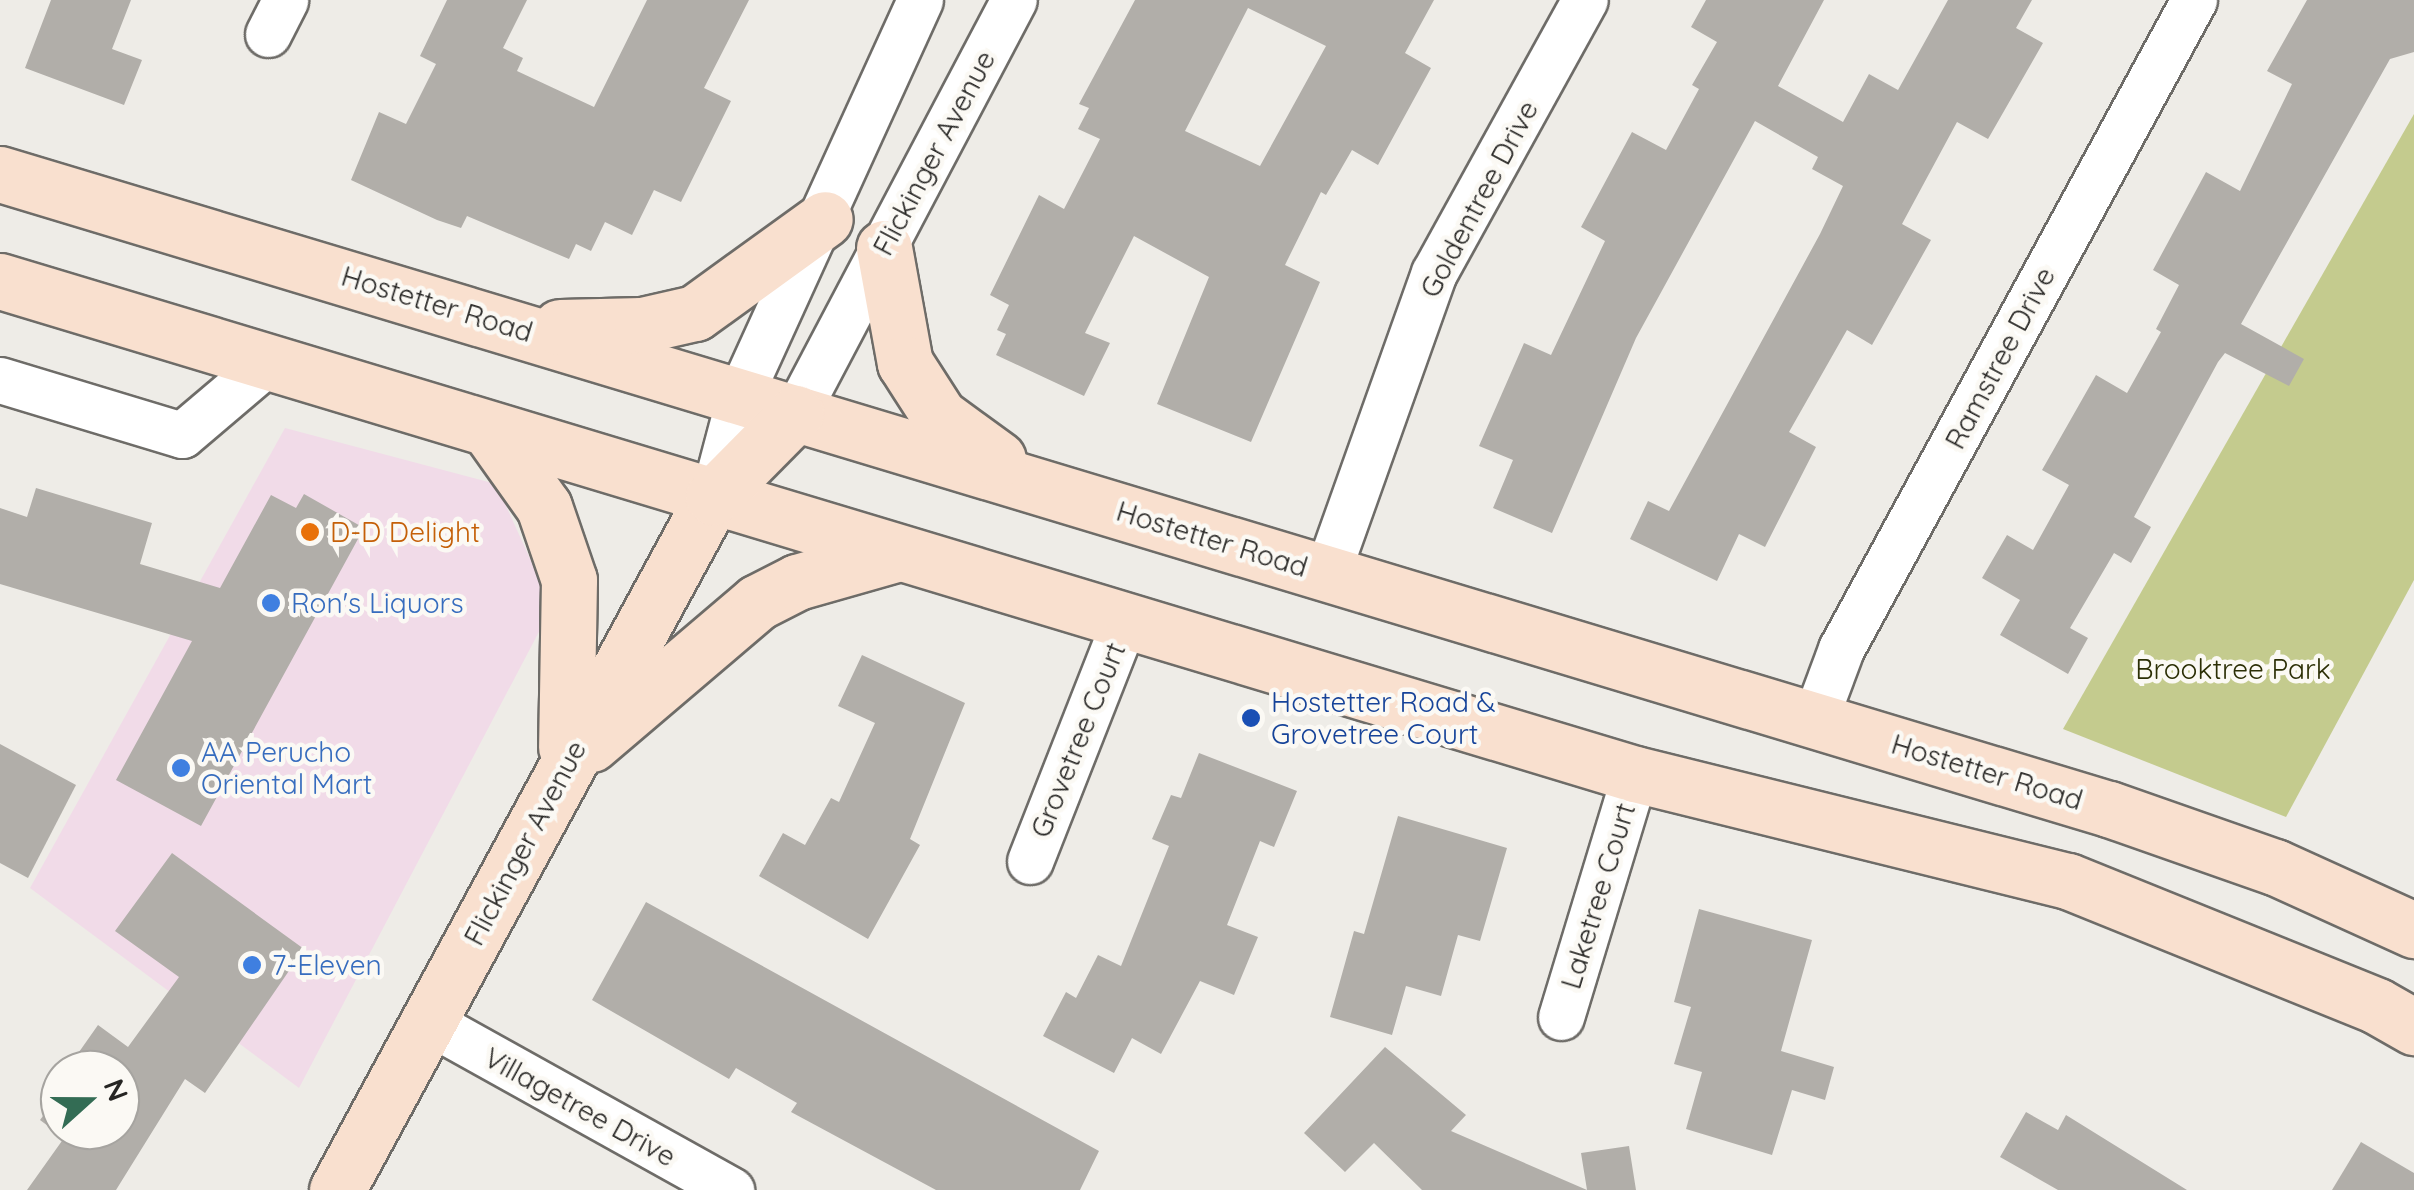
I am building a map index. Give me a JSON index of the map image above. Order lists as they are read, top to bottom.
{
  "streets": {
    "main road": ["Flickinger Avenue", "Hostetter Road"],
    "street": [
      "Goldentree Drive",
      "Ramstree Drive",
      "Grovetree Court",
      "Laketree Court",
      "Villagetree Drive"
    ]
  },
  "crossings": [
    ["Flickinger Avenue", "Hostetter Road"],
    ["Flickinger Avenue", "Villagetree Drive"],
    ["Goldentree Drive", "Hostetter Road"],
    ["Hostetter Road", "Ramstree Drive"]
  ],
  "parks": ["Brooktree Park"],
  "places": [
    "D-D Delight",
    "Ron's Liquors",
    "Hostetter Road & Grovetree Court",
    "AA Perucho Oriental Mart",
    "7-Eleven"
  ],
  "north": "right"
}
